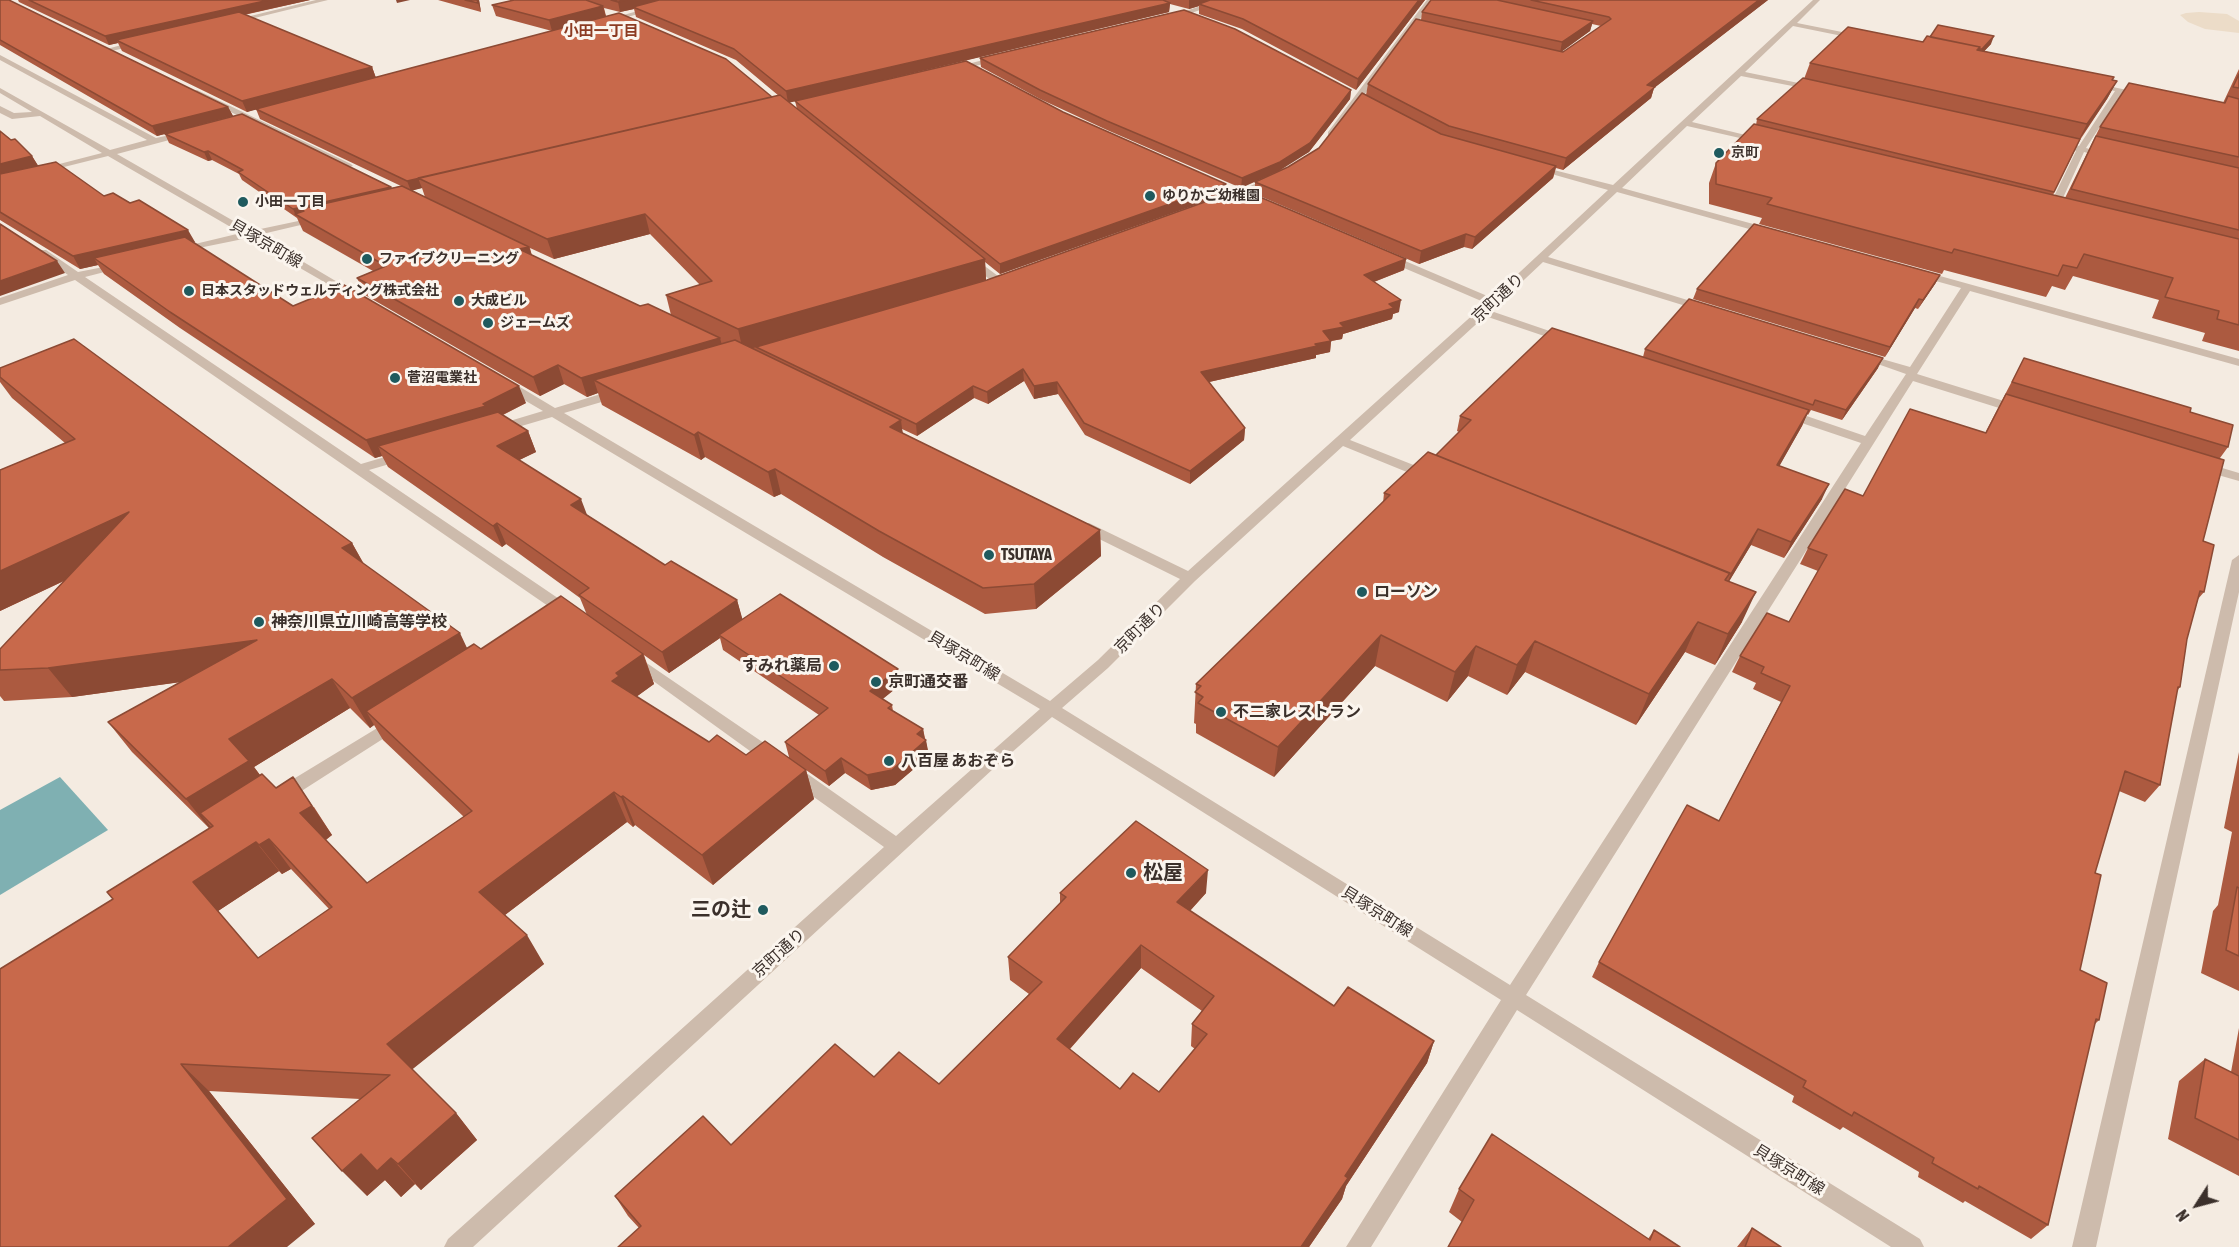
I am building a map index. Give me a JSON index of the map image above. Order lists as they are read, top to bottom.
{
  "streets": {
    "street": ["貝塚京町線", "京町通り"]
  },
  "crossings": [
    ["貝塚京町線", "京町通り"]
  ],
  "districts": ["小田一丁目"],
  "places": [
    "京町",
    "ゆりかご幼稚園",
    "小田一丁目",
    "ファイブクリーニング",
    "日本スタッドウェルディング株式会社",
    "大成ビル",
    "ジェームズ",
    "菅沼電業社",
    "TSUTAYA",
    "ローソン",
    "神奈川県立川崎高等学校",
    "すみれ薬局",
    "京町通交番",
    "不二家レストラン",
    "八百屋 あおぞら",
    "松屋",
    "三の辻"
  ],
  "north": "bottom left"
}
